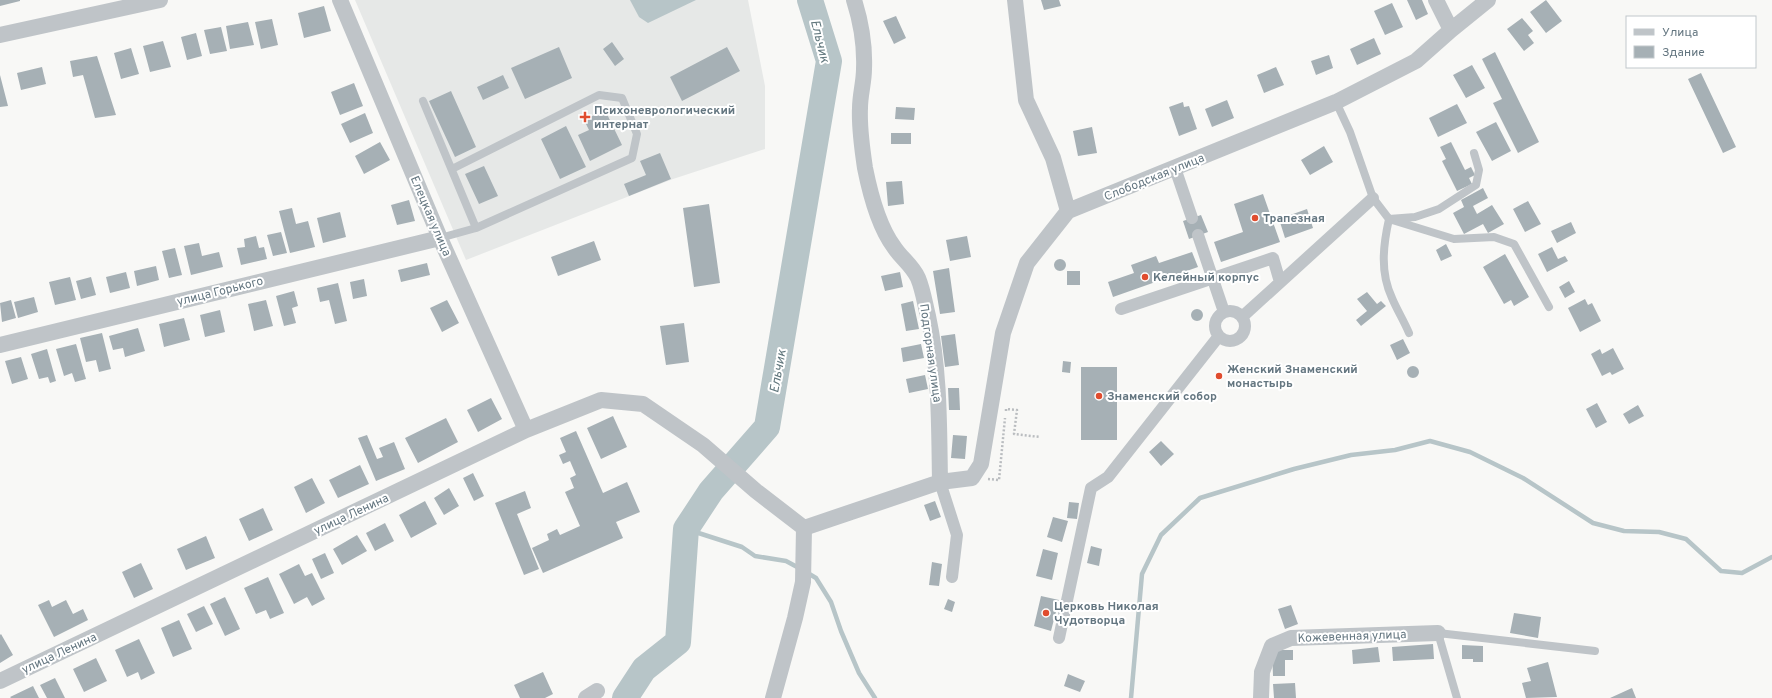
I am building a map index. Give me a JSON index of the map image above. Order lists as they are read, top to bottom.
{
  "streets": {
    "street": [
      "Слободская улица",
      "Елецкая улица",
      "улица Горького",
      "Подгорная улица",
      "улица Ленина",
      "Кожевенная улица"
    ]
  },
  "crossings": [
    ["Елецкая улица", "улица Горького"],
    ["Елецкая улица", "улица Ленина"]
  ],
  "water": ["Ельчик"],
  "places": {
    "health": ["Психоневрологический интернат"],
    "other": [
      "Трапезная",
      "Келейный корпус",
      "Женский Знаменский монастырь",
      "Знаменский собор",
      "Церковь Николая Чудотворца"
    ]
  },
  "legend": ["Улица", "Здание"]
}
